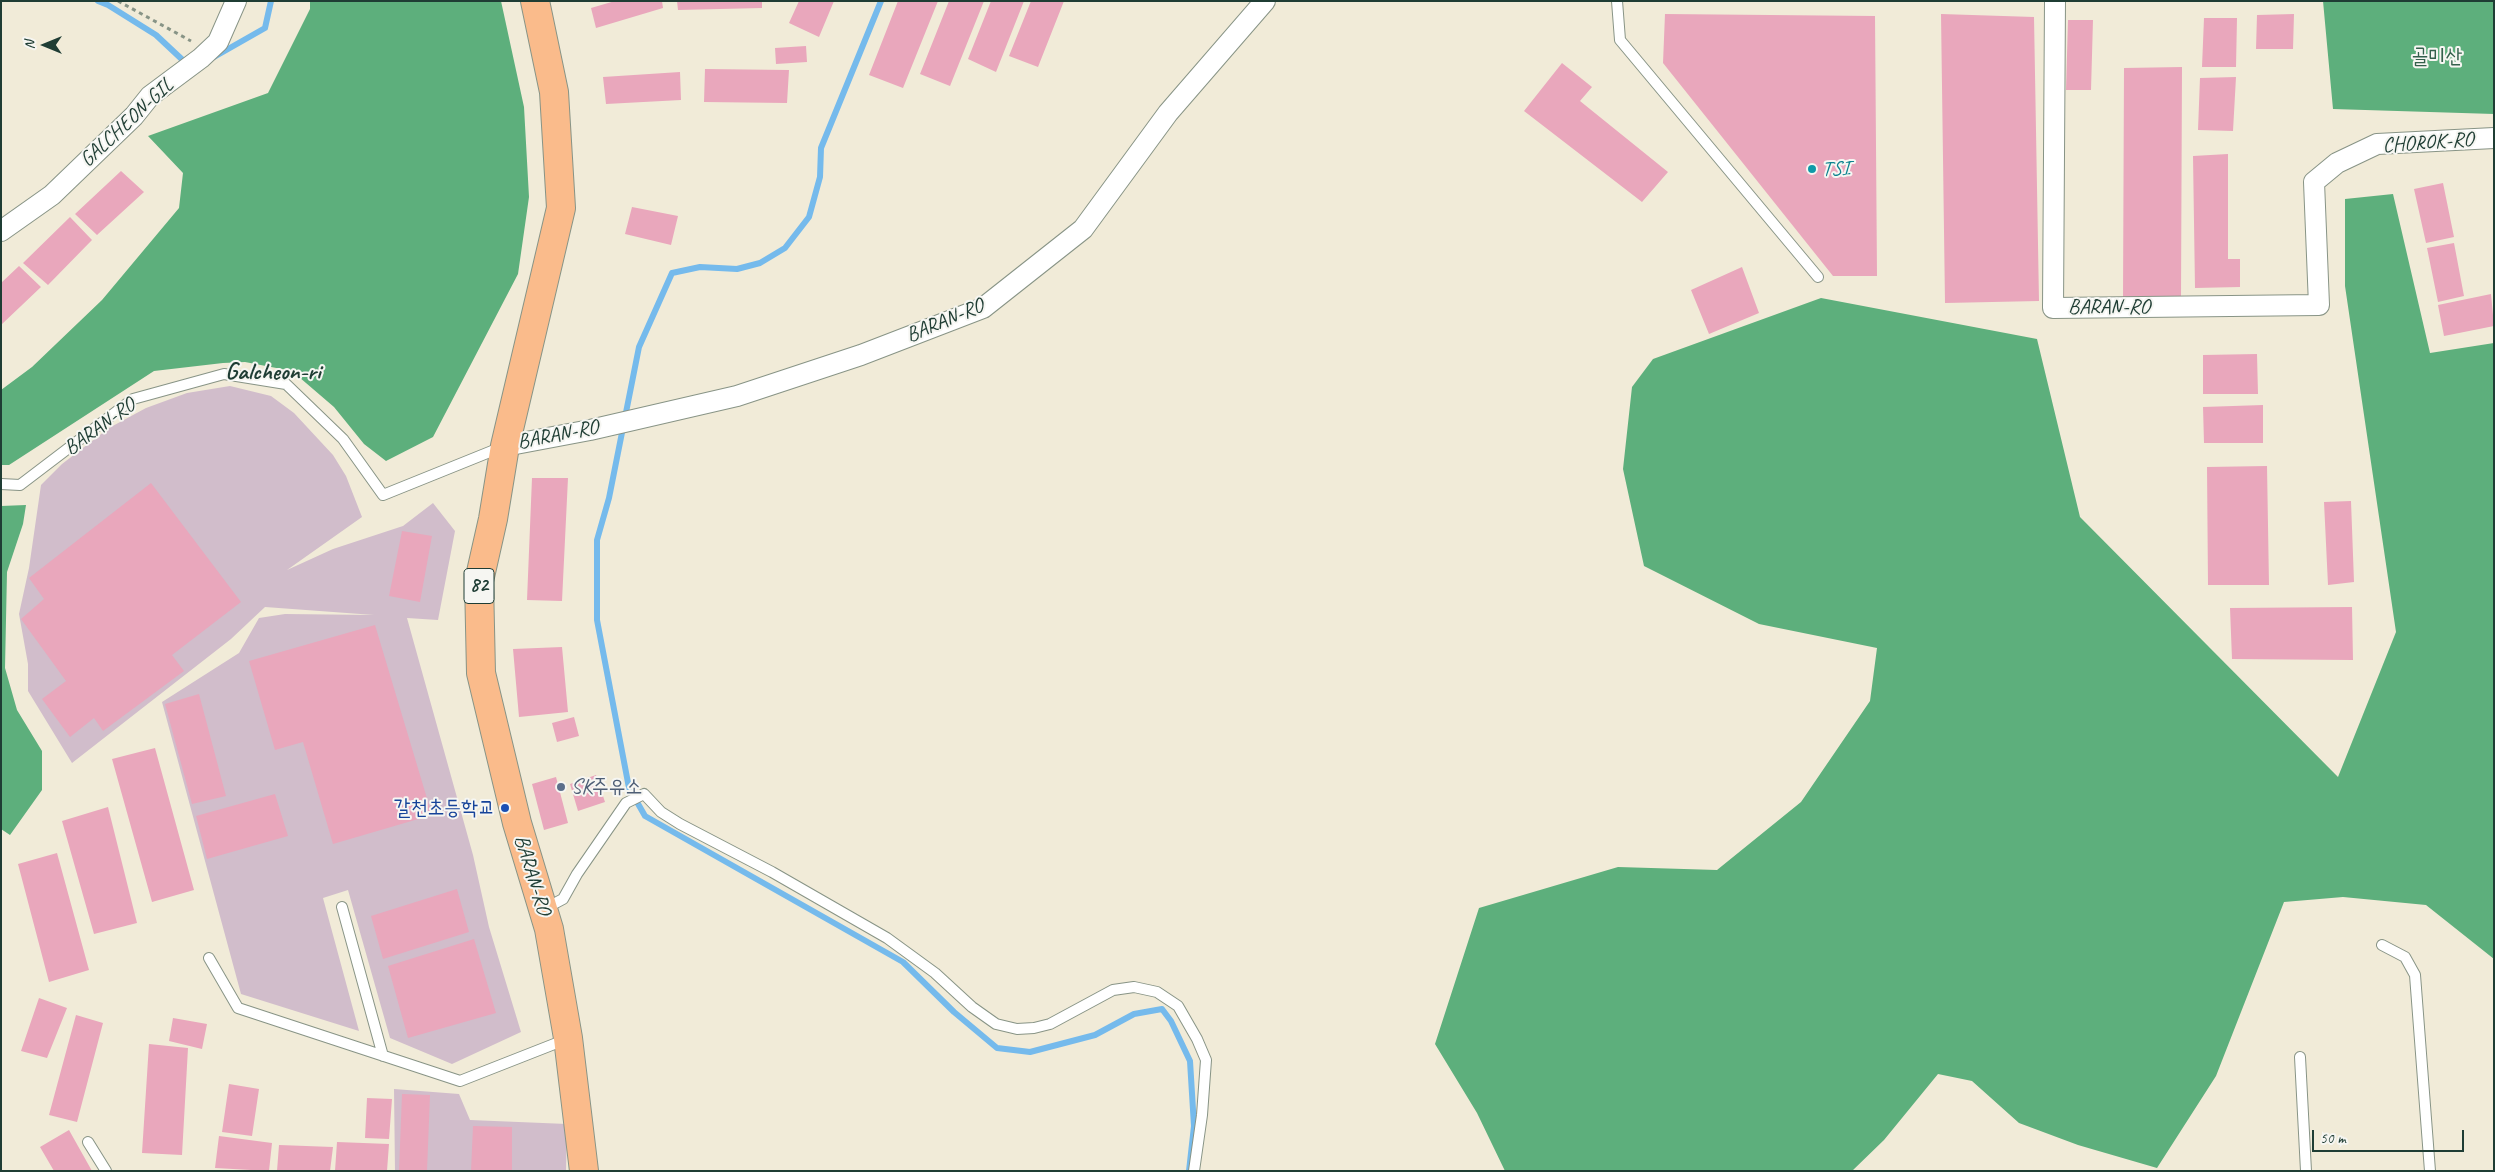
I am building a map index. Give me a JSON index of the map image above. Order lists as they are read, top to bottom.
{
  "streets": {
    "main road": ["BARAN-RO", "82"],
    "street": ["GALCHEON-GIL", "CHOROK-RO"]
  },
  "crossings": [
    ["CHOROK-RO", "BARAN-RO"]
  ],
  "districts": ["Galcheon-ri"],
  "parks": ["골미산"],
  "places": ["TSI", "SK주유소", "갈천초등학교"],
  "scale_bar": "50 m",
  "north": "left"
}
